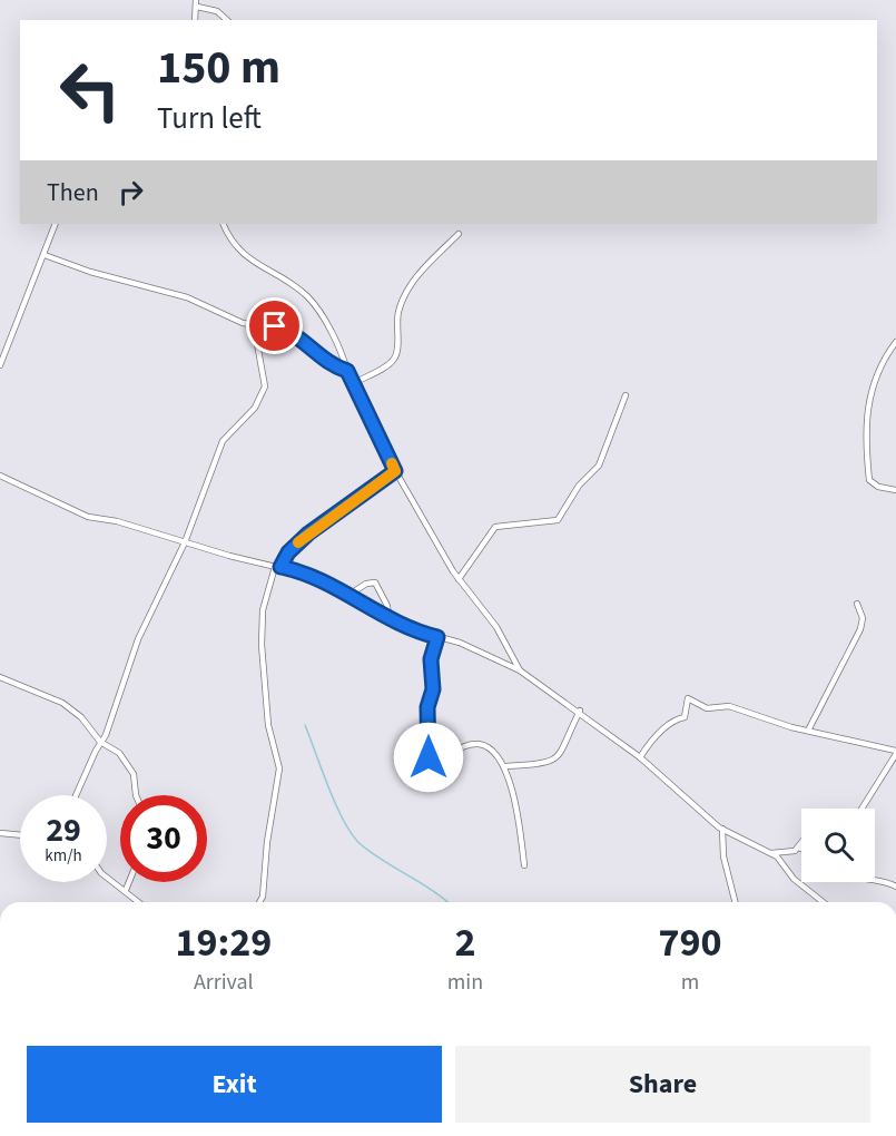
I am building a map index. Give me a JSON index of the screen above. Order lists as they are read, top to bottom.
{
  "page": {
    "turn": ["150 m", "Turn left"],
    "then": "Then",
    "speed": "29 km/h",
    "limit": "30",
    "eta": [
      "19:29",
      "Arrival",
      "2",
      "min",
      "790",
      "m"
    ],
    "buttons": ["Exit", "Share"]
  }
}
